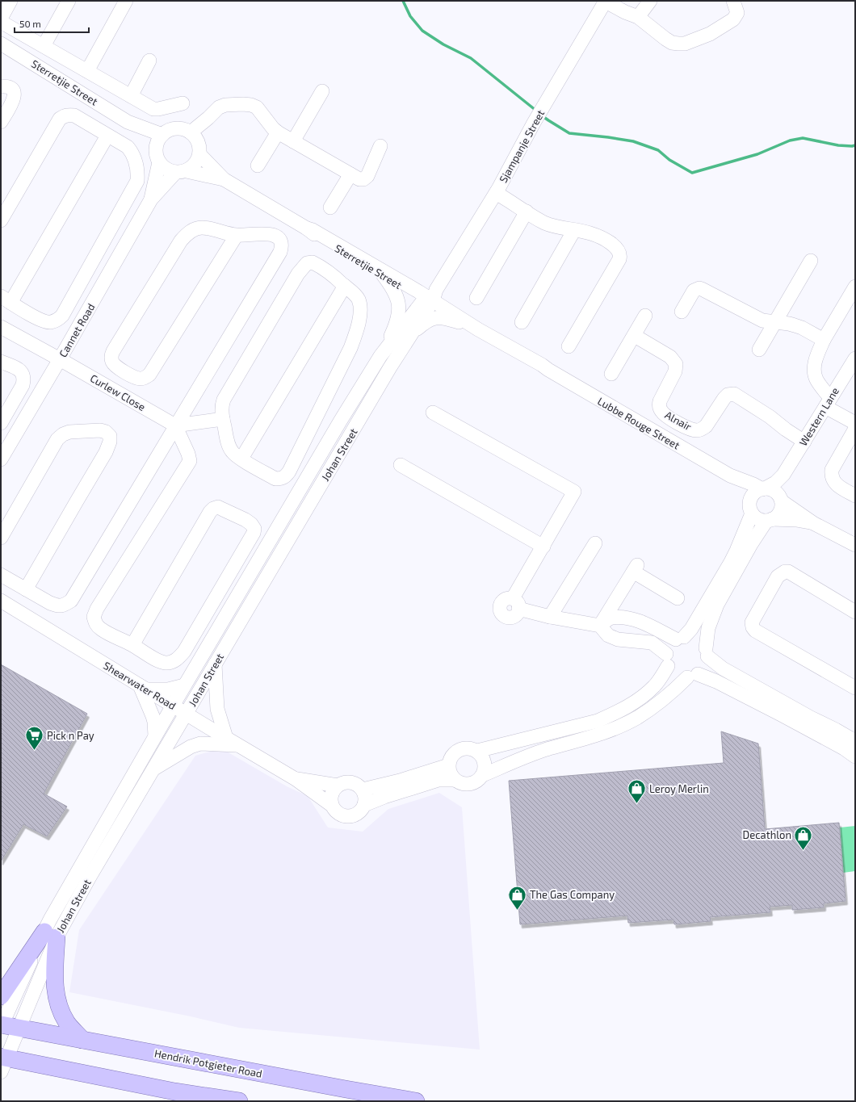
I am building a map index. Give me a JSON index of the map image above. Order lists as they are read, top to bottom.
{
  "streets": {
    "main road": ["Hendrik Potgieter Road"],
    "street": [
      "Sterretjie Street",
      "Sjampanje Street",
      "Cannet Road",
      "Curlew Close",
      "Western Lane",
      "Alnair",
      "Lubbe Rouge Street",
      "Johan Street",
      "Shearwater Road"
    ]
  },
  "crossings": [
    ["Sterretjie Street", "Sjampanje Street"],
    ["Sterretjie Street", "Cannet Road"],
    ["Sterretjie Street", "Lubbe Rouge Street"],
    ["Sterretjie Street", "Johan Street"],
    ["Sjampanje Street", "Lubbe Rouge Street"],
    ["Sjampanje Street", "Johan Street"],
    ["Cannet Road", "Curlew Close"],
    ["Western Lane", "Alnair"],
    ["Western Lane", "Lubbe Rouge Street"],
    ["Lubbe Rouge Street", "Johan Street"],
    ["Johan Street", "Shearwater Road"],
    ["Johan Street", "Hendrik Potgieter Road"]
  ],
  "places": {
    "supermarket": ["Pick n Pay"],
    "shop": ["Leroy Merlin", "Decathlon", "The Gas Company"]
  },
  "scale_bar": "50 m"
}
